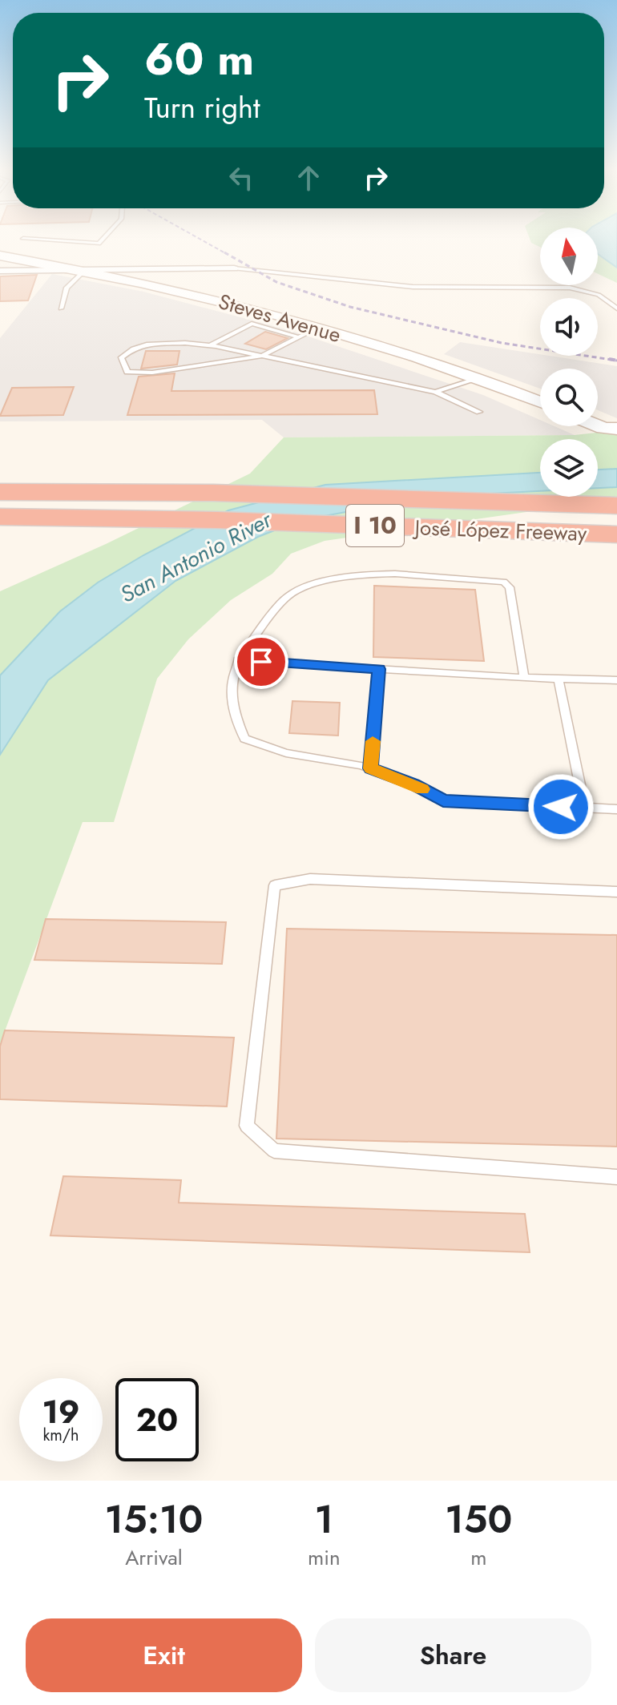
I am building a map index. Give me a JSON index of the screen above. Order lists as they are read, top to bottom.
{
  "streets": {
    "highway": ["I 10", "José López Freeway"],
    "main road": ["Steves Avenue"]
  },
  "water": ["San Antonio River"],
  "north": "top",
  "page": {
    "turn": ["60 m", "Turn right"],
    "speed": "19 km/h",
    "limit": "20",
    "eta": [
      "15:10",
      "Arrival",
      "1",
      "min",
      "150",
      "m"
    ],
    "buttons": ["Exit", "Share"]
  }
}
